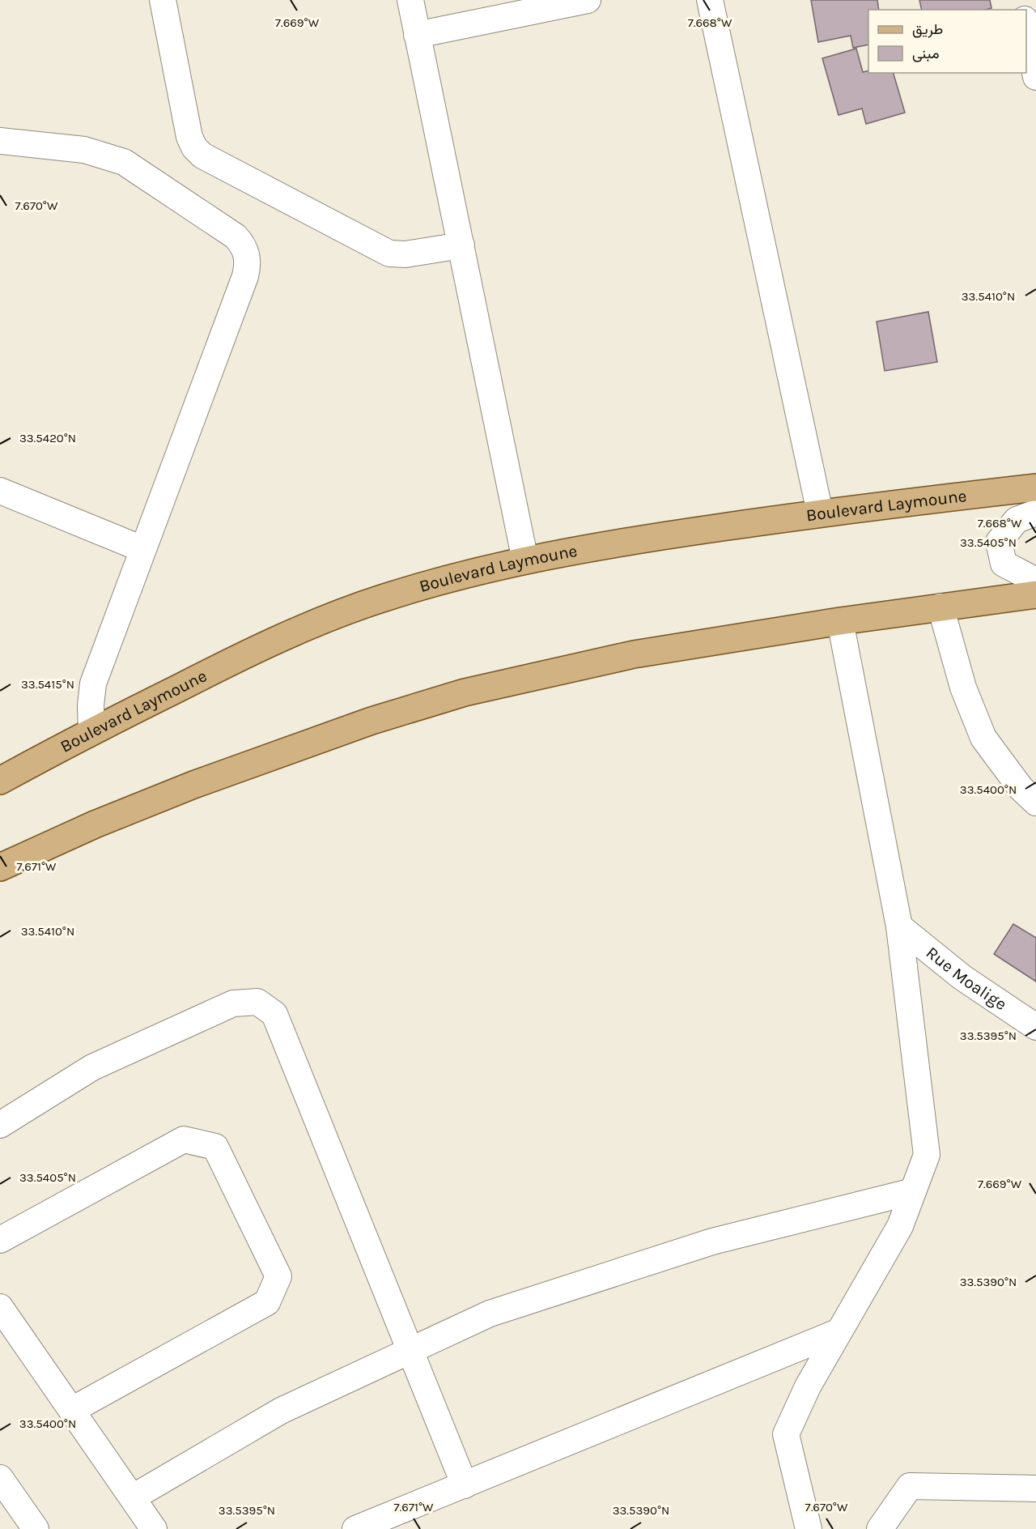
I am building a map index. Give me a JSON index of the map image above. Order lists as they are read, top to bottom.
{
  "streets": {
    "main road": ["Boulevard Laymoune"],
    "street": ["Rue Moalige"]
  },
  "legend": ["طريق", "مبنى"],
  "coordinates": [
    "7.669°W",
    "7.668°W",
    "7.670°W",
    "33.5410°N",
    "33.5420°N",
    "33.5405°N",
    "33.5415°N",
    "33.5400°N",
    "7.671°W",
    "33.5395°N",
    "33.5390°N"
  ]
}
